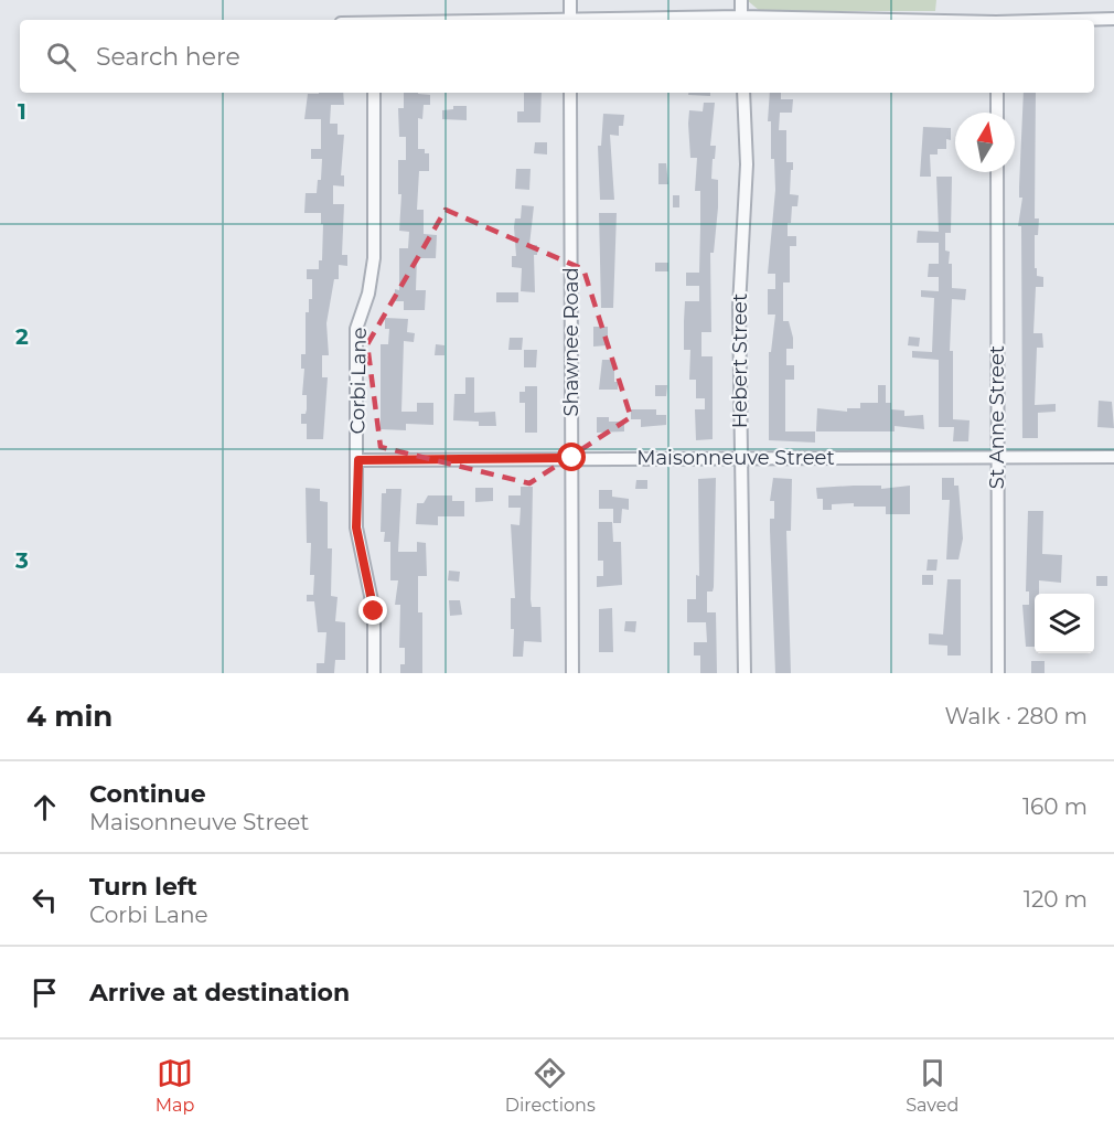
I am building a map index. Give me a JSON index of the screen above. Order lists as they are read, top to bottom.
{
  "streets": {
    "street": [
      "Shawnee Road",
      "Hebert Street",
      "Corbi Lane",
      "St Anne Street",
      "Maisonneuve Street"
    ]
  },
  "crossings": [
    ["Shawnee Road", "Maisonneuve Street"],
    ["Hebert Street", "Maisonneuve Street"],
    ["Corbi Lane", "Maisonneuve Street"],
    ["St Anne Street", "Maisonneuve Street"]
  ],
  "north": "top",
  "page": {
    "search": "Search here",
    "heading": ["4 min", "Walk · 280 m"],
    "list": [
      ["Continue", "Maisonneuve Street", "160 m"],
      ["Turn left", "Corbi Lane", "120 m"],
      "Arrive at destination"
    ],
    "nav": ["Map", "Directions", "Saved"]
  },
  "grid": {
    "rows": ["1", "2", "3"]
  }
}
